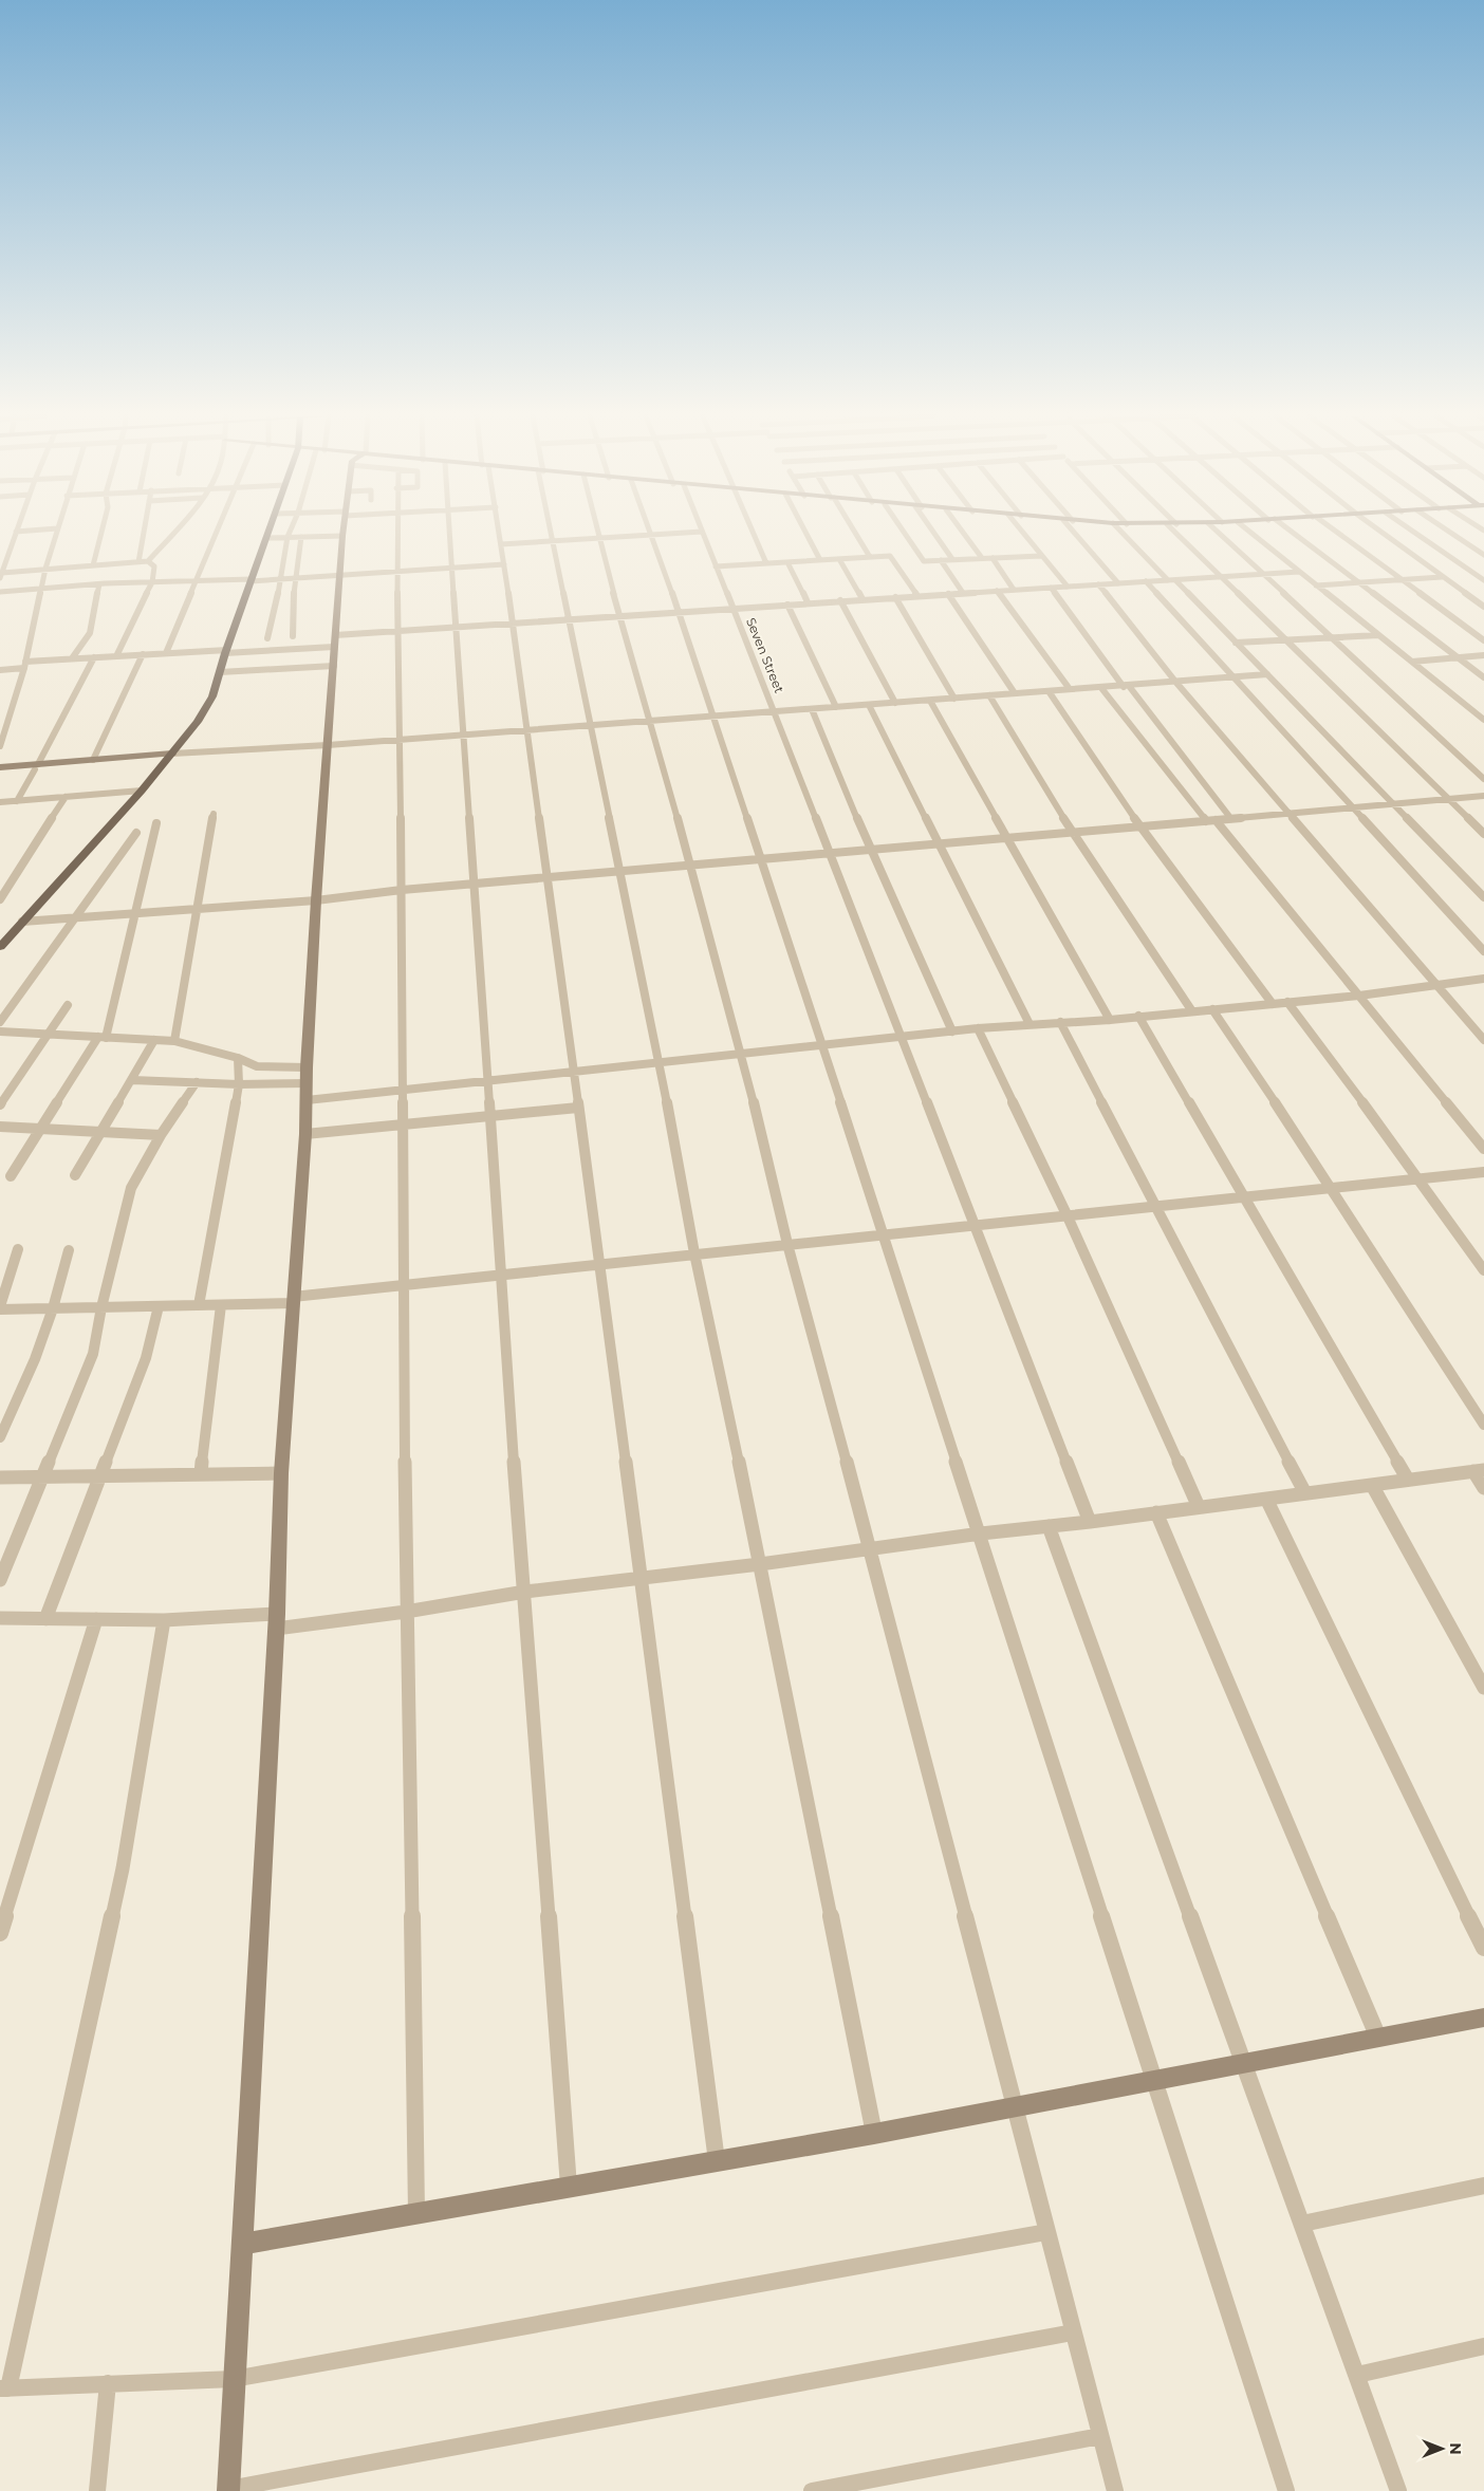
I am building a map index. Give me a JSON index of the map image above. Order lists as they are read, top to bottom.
{
  "streets": {
    "street": ["Seven Street"]
  },
  "north": "right"
}
